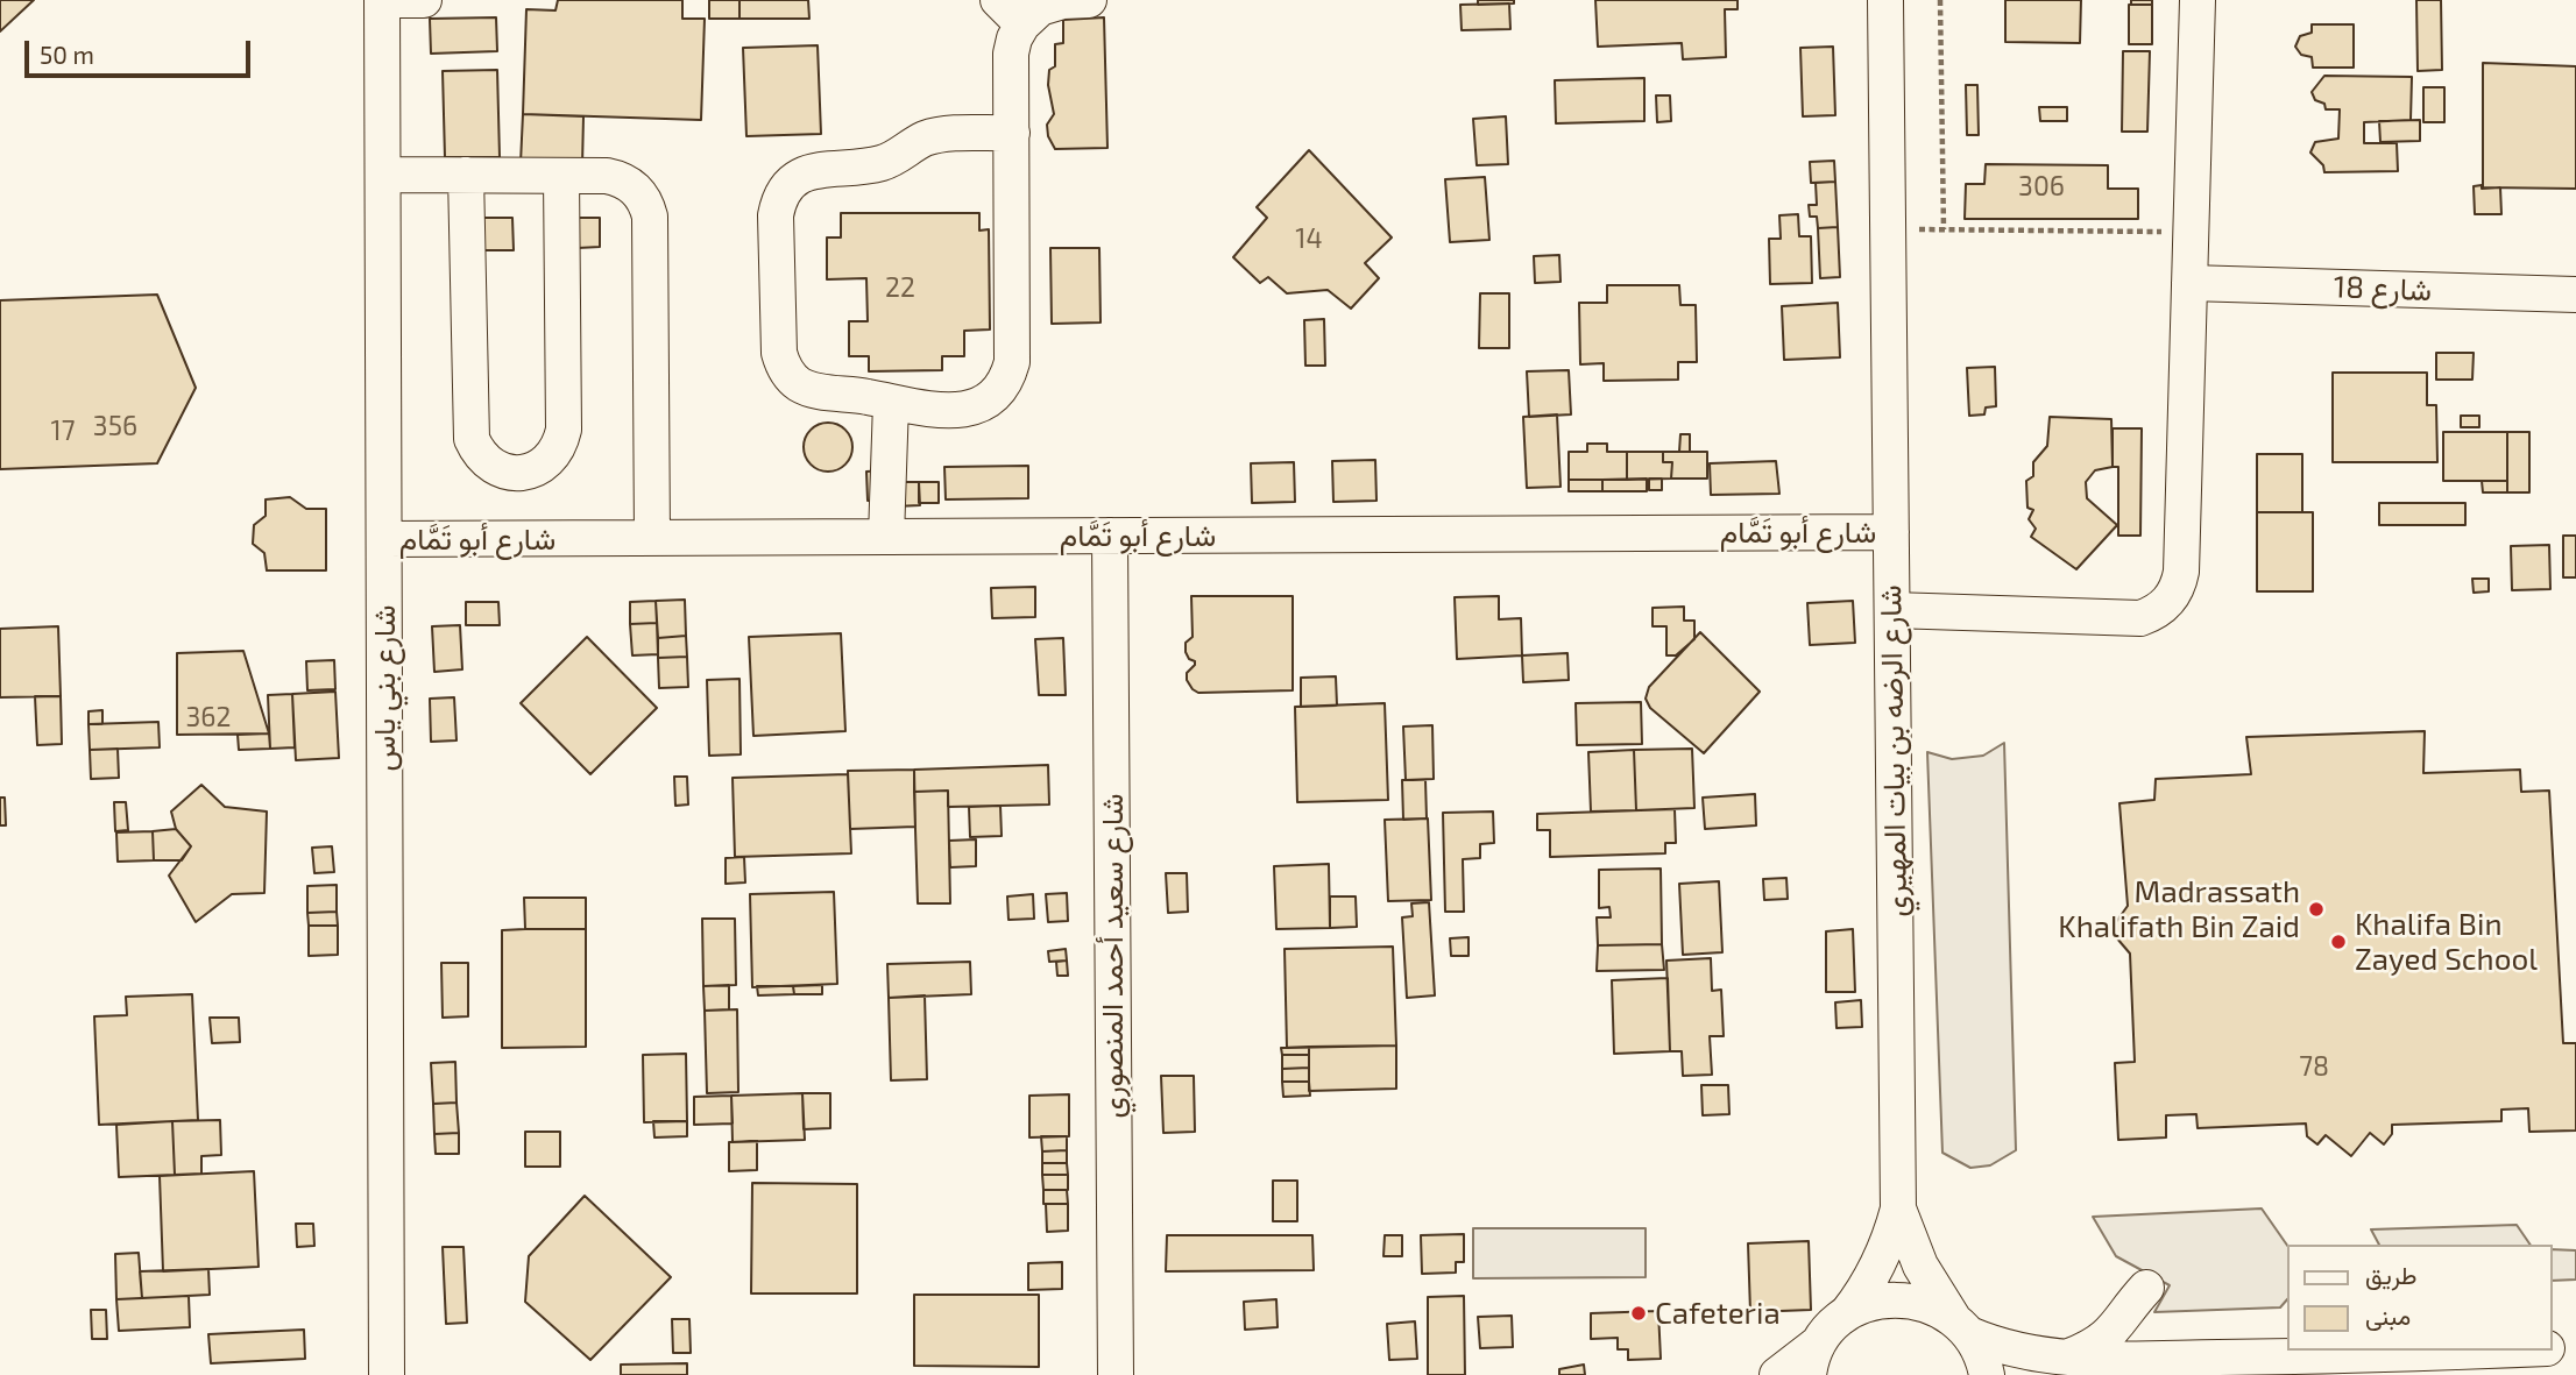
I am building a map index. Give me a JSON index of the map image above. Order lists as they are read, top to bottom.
{
  "streets": {
    "street": [
      "شارع 18",
      "شارع أبو تَمَّام",
      "شارع بني ياس",
      "شارع الرضه بن بيات المهيري",
      "شارع سعيد أحمد المنصوري"
    ]
  },
  "crossings": [
    ["شارع أبو تَمَّام", "شارع بني ياس"],
    ["شارع أبو تَمَّام", "شارع الرضه بن بيات المهيري"],
    ["شارع أبو تَمَّام", "شارع سعيد أحمد المنصوري"]
  ],
  "places": ["Madrassath Khalifath Bin Zaid", "Khalifa Bin Zayed School", "Cafeteria"],
  "house_numbers": [
    "306",
    "14",
    "22",
    "356",
    "17",
    "362",
    "78"
  ],
  "legend": ["طريق", "مبنى"],
  "scale_bar": "50 m"
}
